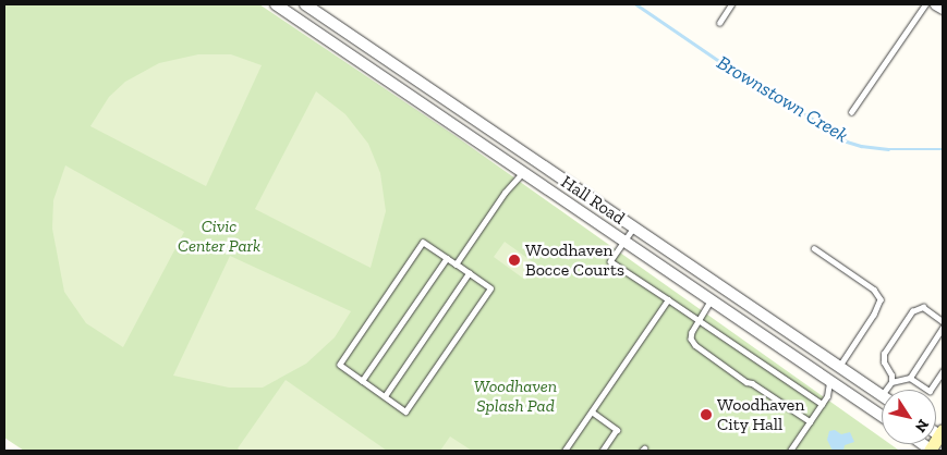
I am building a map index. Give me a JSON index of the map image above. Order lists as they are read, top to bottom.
{
  "streets": {
    "street": ["Hall Road"]
  },
  "water": ["Brownstown Creek"],
  "parks": ["Civic Center Park", "Woodhaven Splash Pad"],
  "places": ["Woodhaven Bocce Courts", "Woodhaven City Hall"],
  "north": "bottom right"
}
